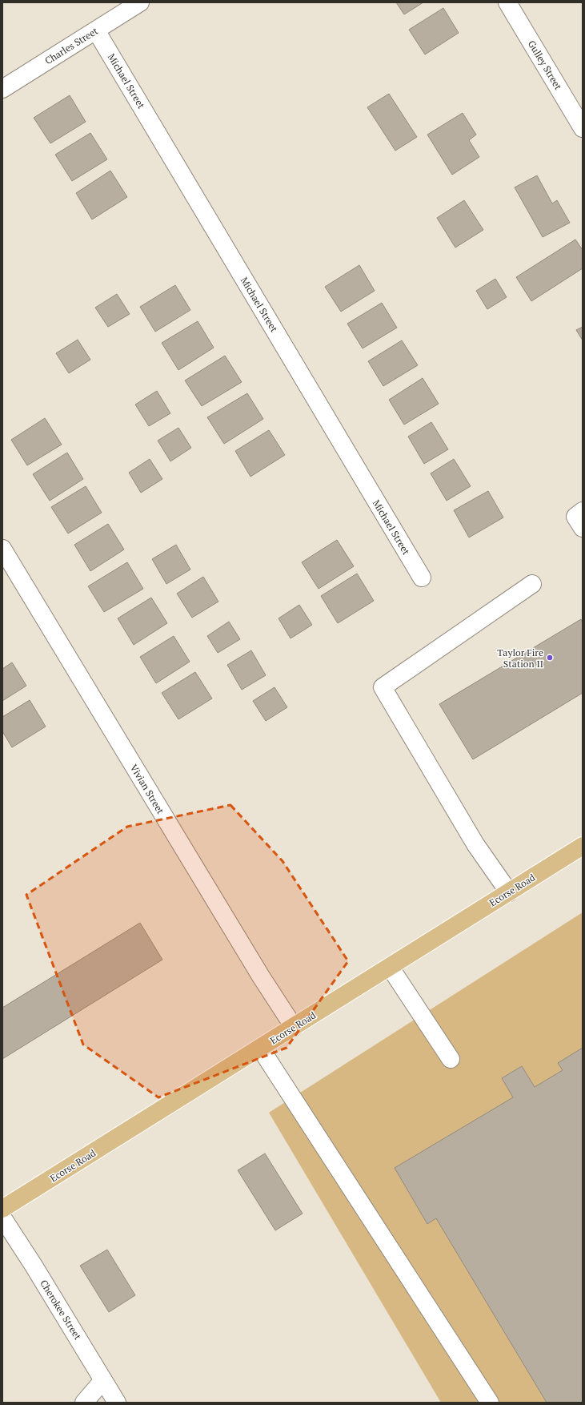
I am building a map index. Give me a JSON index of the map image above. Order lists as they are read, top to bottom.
{
  "streets": {
    "main road": ["Ecorse Road"],
    "street": [
      "Charles Street",
      "Gulley Street",
      "Michael Street",
      "Vivian Street",
      "Cherokee Street"
    ]
  },
  "crossings": [
    ["Charles Street", "Michael Street"],
    ["Vivian Street", "Ecorse Road"]
  ],
  "places": ["Taylor Fire Station II"]
}
